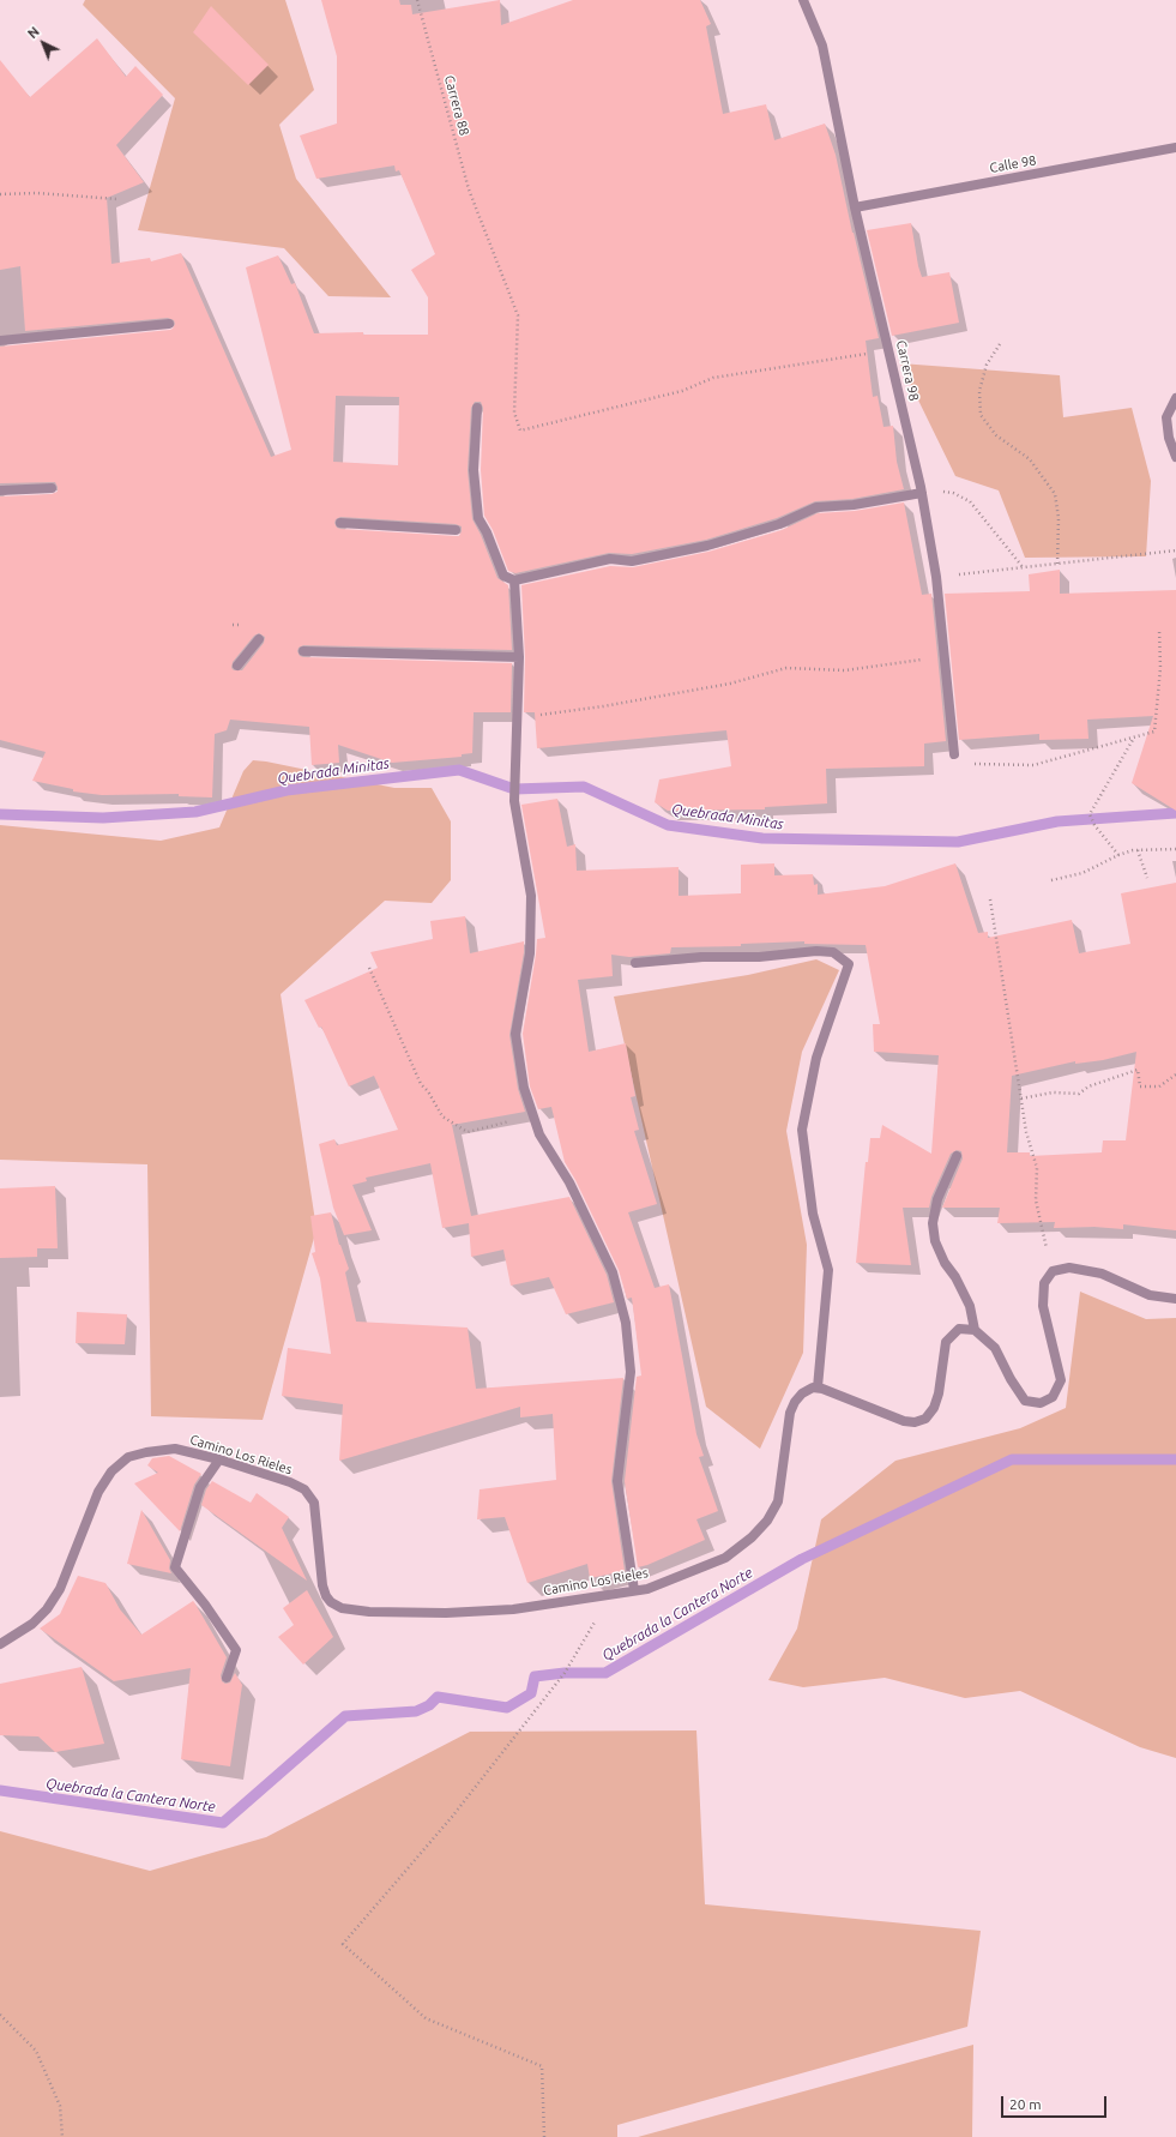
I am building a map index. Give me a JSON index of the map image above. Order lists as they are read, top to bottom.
{
  "streets": {
    "street": ["Calle 98", "Carrera 98", "Camino Los Rieles"],
    "path": ["Carrera 88"]
  },
  "crossings": [
    ["Carrera 88", "Carrera 98"],
    ["Calle 98", "Carrera 98"]
  ],
  "water": ["Quebrada Minitas", "Quebrada la Cantera Norte"],
  "scale_bar": "20 m",
  "north": "top left"
}
